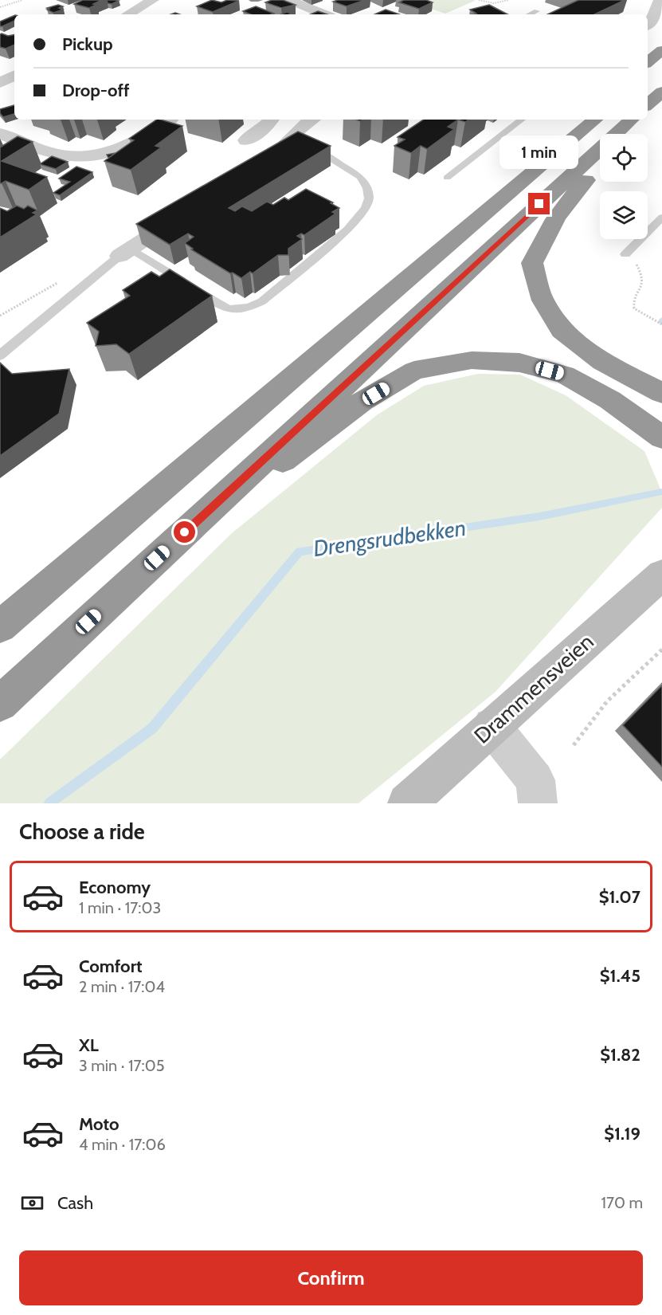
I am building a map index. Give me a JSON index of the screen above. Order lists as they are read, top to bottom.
{
  "streets": {
    "main road": ["Drammensveien"]
  },
  "water": ["Drengsrudbekken"],
  "page": {
    "banner": ["Pickup", "Drop-off"],
    "bubble": "1 min",
    "heading": "Choose a ride",
    "list": [
      {
        "name": "Economy",
        "note": "1 min · 17:03",
        "value": "$1.07"
      },
      {
        "name": "Comfort",
        "note": "2 min · 17:04",
        "value": "$1.45"
      },
      {
        "name": "XL",
        "note": "3 min · 17:05",
        "value": "$1.82"
      },
      {
        "name": "Moto",
        "note": "4 min · 17:06",
        "value": "$1.19"
      }
    ],
    "pay": ["Cash", "170 m"],
    "buttons": "Confirm"
  }
}
